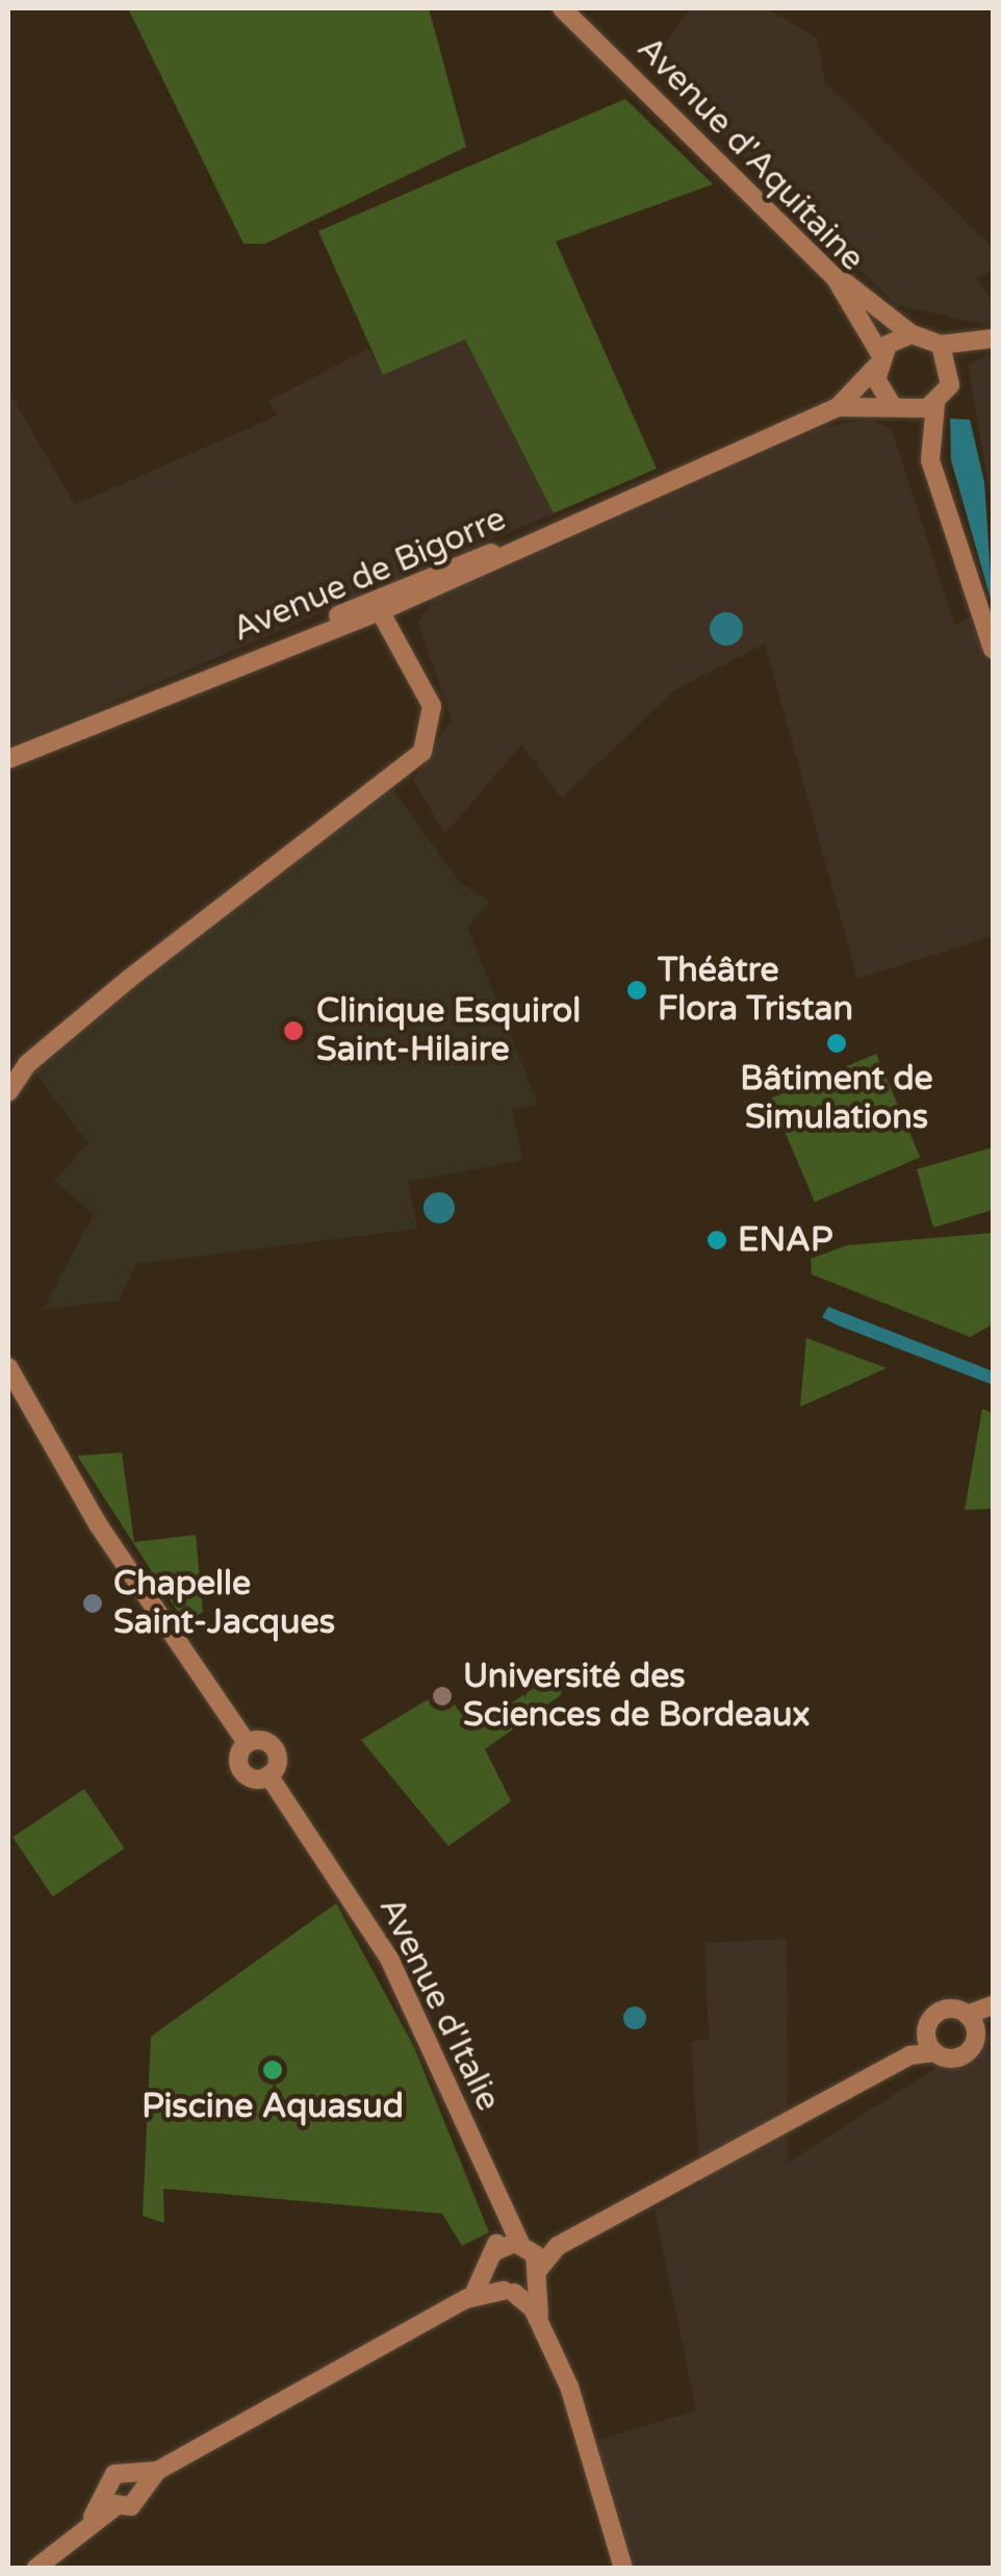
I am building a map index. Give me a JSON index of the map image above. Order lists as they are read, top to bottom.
{
  "streets": {
    "street": ["Avenue d'Aquitaine", "Avenue de Bigorre", "Avenue d'Italie"]
  },
  "crossings": [
    ["Avenue d'Aquitaine", "Avenue de Bigorre"]
  ],
  "places": [
    "Théâtre Flora Tristan",
    "Clinique Esquirol Saint-Hilaire",
    "Bâtiment de Simulations",
    "ENAP",
    "Chapelle Saint-Jacques",
    "Université des Sciences de Bordeaux",
    "Piscine Aquasud"
  ]
}
